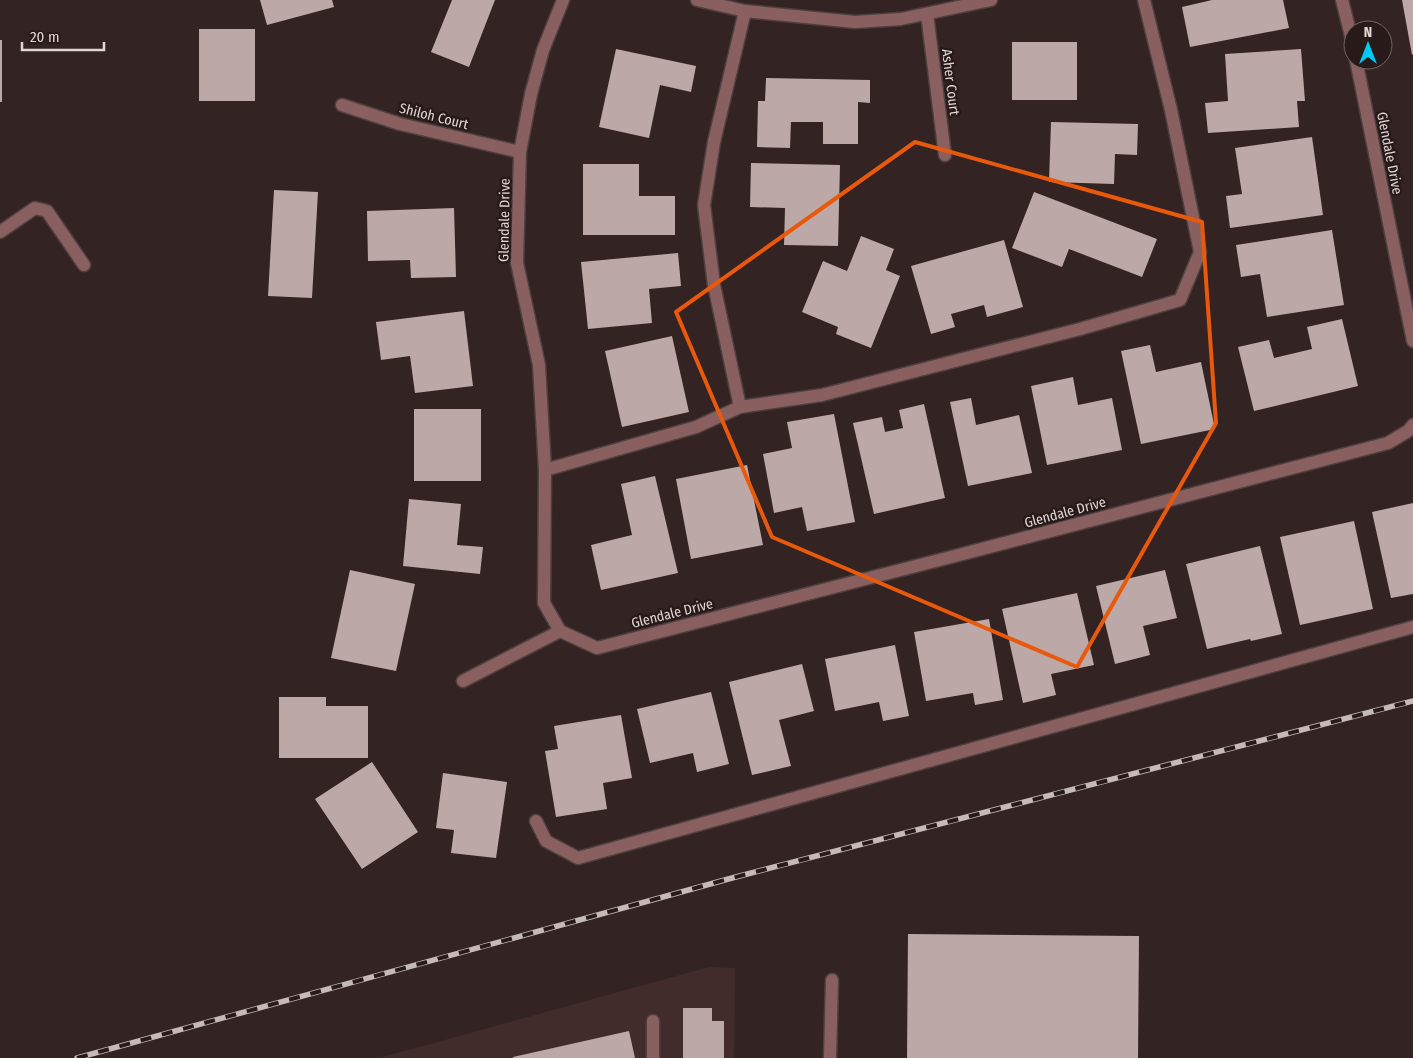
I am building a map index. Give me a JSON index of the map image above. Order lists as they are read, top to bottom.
{
  "streets": {
    "street": ["Asher Court", "Shiloh Court", "Glendale Drive"]
  },
  "crossings": [
    ["Shiloh Court", "Glendale Drive"]
  ],
  "scale_bar": "20 m",
  "north": "top"
}
